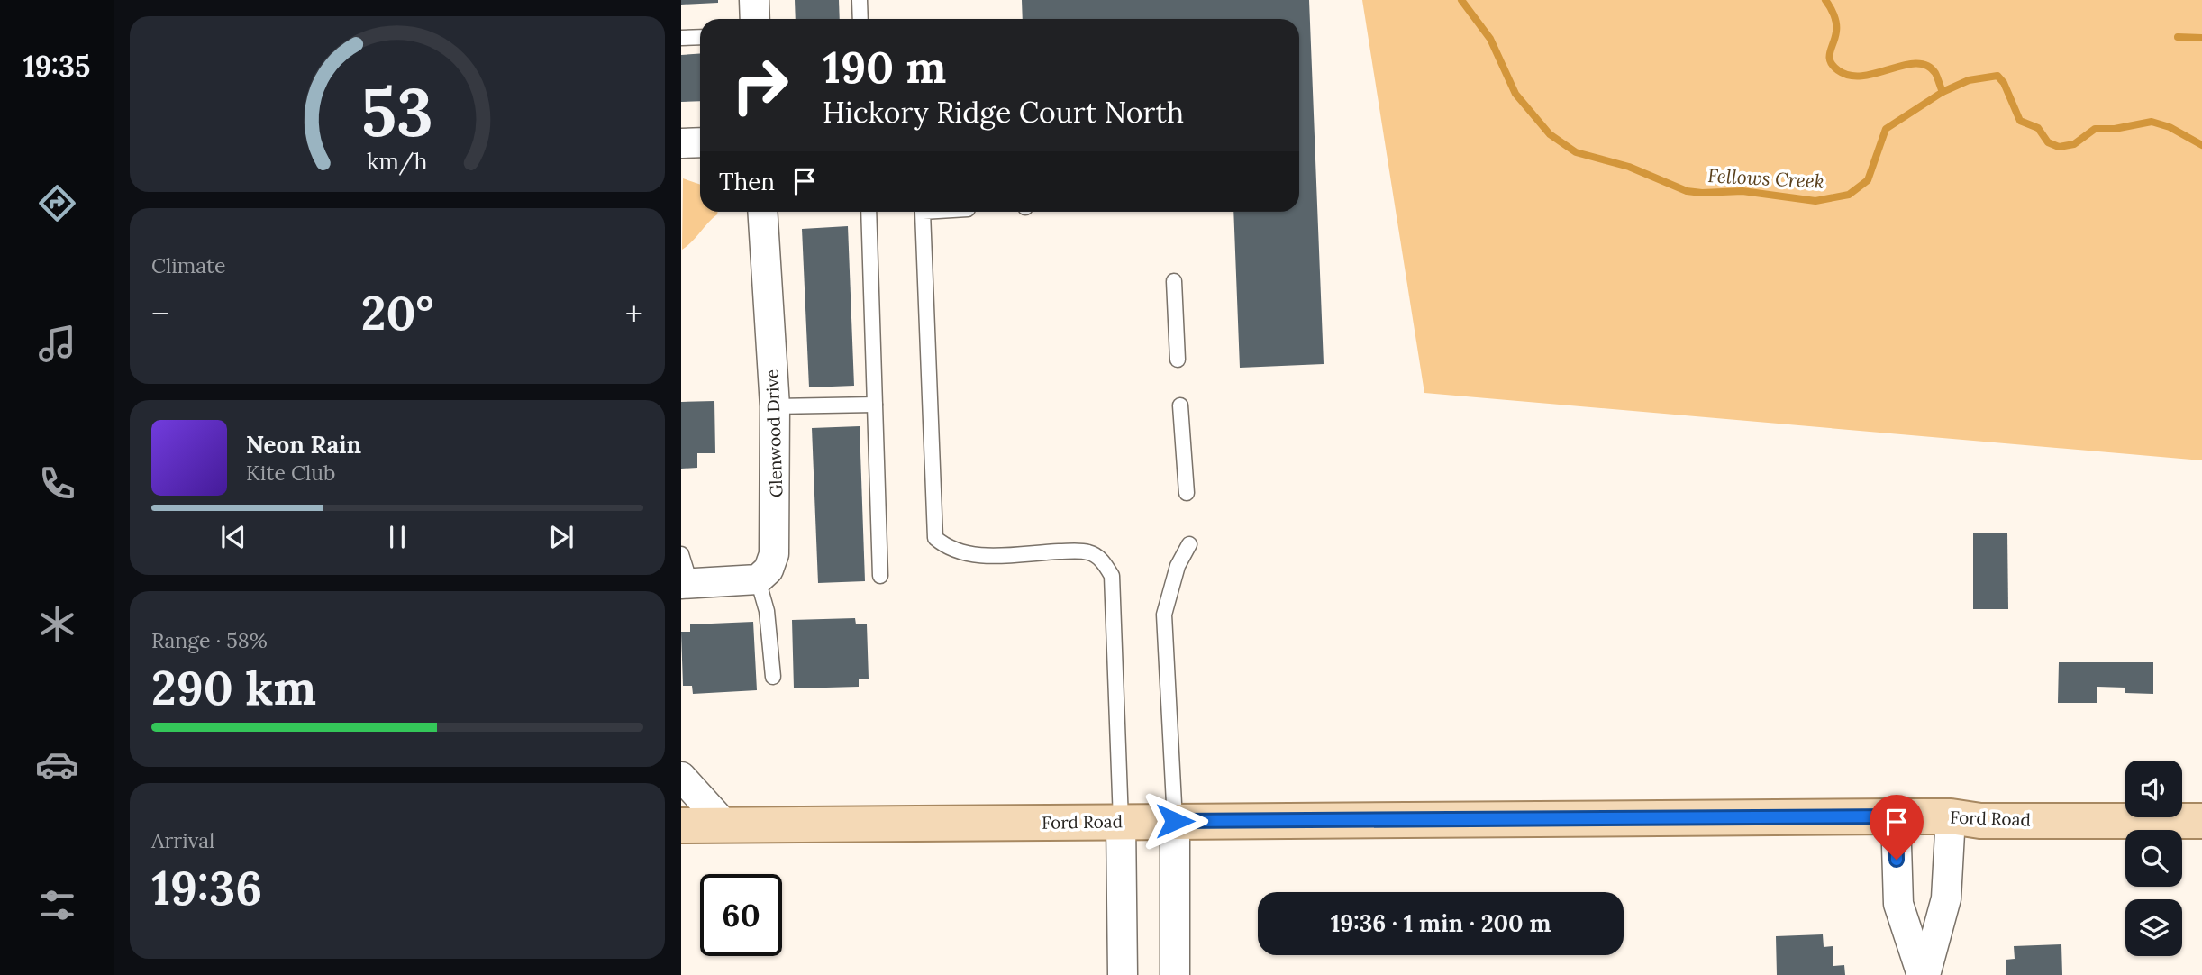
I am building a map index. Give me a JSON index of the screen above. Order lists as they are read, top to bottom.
{
  "streets": {
    "main road": ["Ford Road"],
    "street": ["Glenwood Drive"]
  },
  "water": ["Fellows Creek"],
  "page": {
    "tabs": "19:35",
    "turn": ["190 m", "Hickory Ridge Court North"],
    "then": "Then",
    "tile": [
      "Climate",
      ["Range · 58%", "290 km"],
      ["Arrival", "19:36"]
    ],
    "heat": ["−", "20°", "+"],
    "song": ["Neon Rain", "Kite Club"],
    "limit": "60",
    "trip": "19:36 · 1 min · 200 m",
    "gauge": ["53", "km/h"]
  }
}
